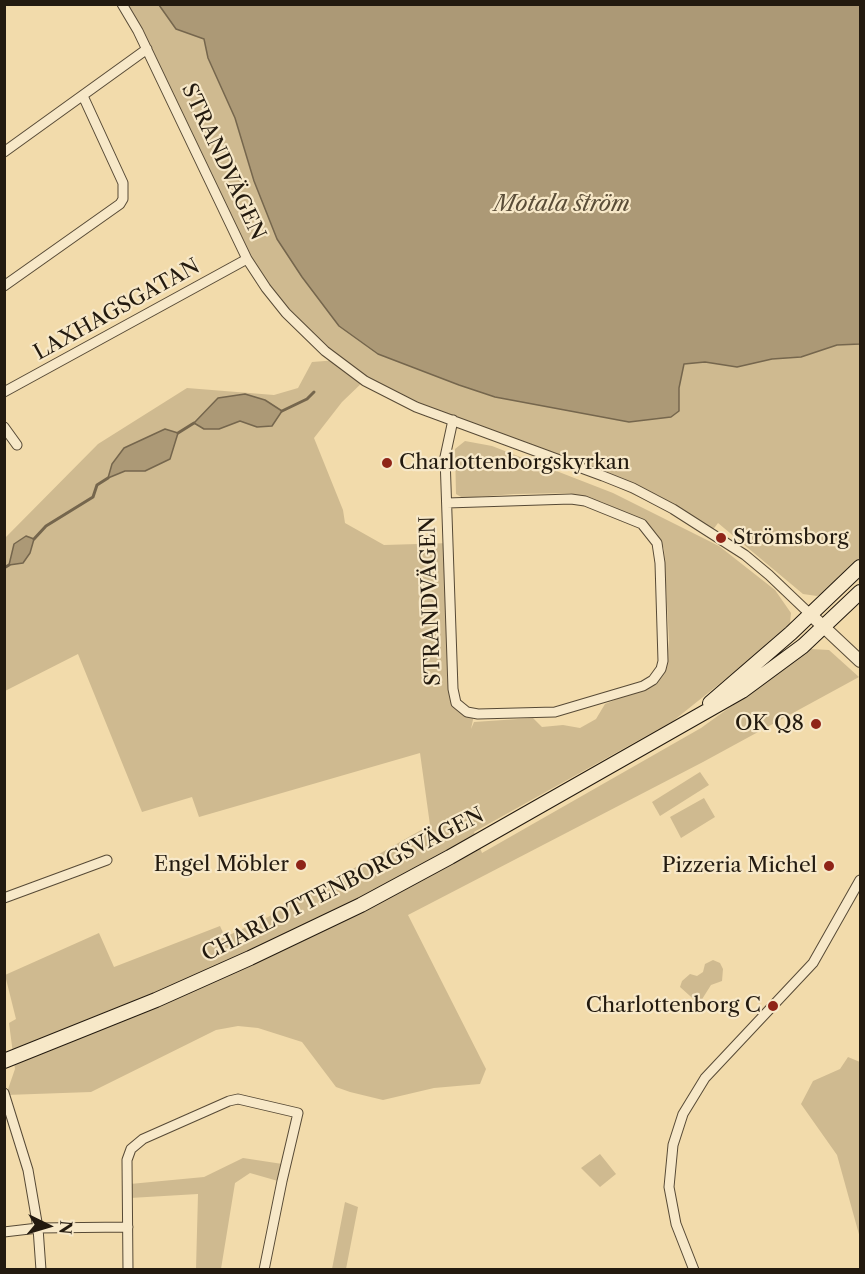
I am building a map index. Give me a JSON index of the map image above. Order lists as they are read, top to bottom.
{
  "streets": {
    "main road": ["CHARLOTTENBORGSVÄGEN"],
    "street": ["STRANDVÄGEN", "LAXHAGSGATAN"]
  },
  "crossings": [
    ["STRANDVÄGEN", "LAXHAGSGATAN"],
    ["STRANDVÄGEN", "CHARLOTTENBORGSVÄGEN"]
  ],
  "water": ["Motala ström"],
  "places": [
    "Charlottenborgskyrkan",
    "Strömsborg",
    "OK Q8",
    "Engel Möbler",
    "Pizzeria Michel",
    "Charlottenborg C"
  ],
  "north": "right"
}
